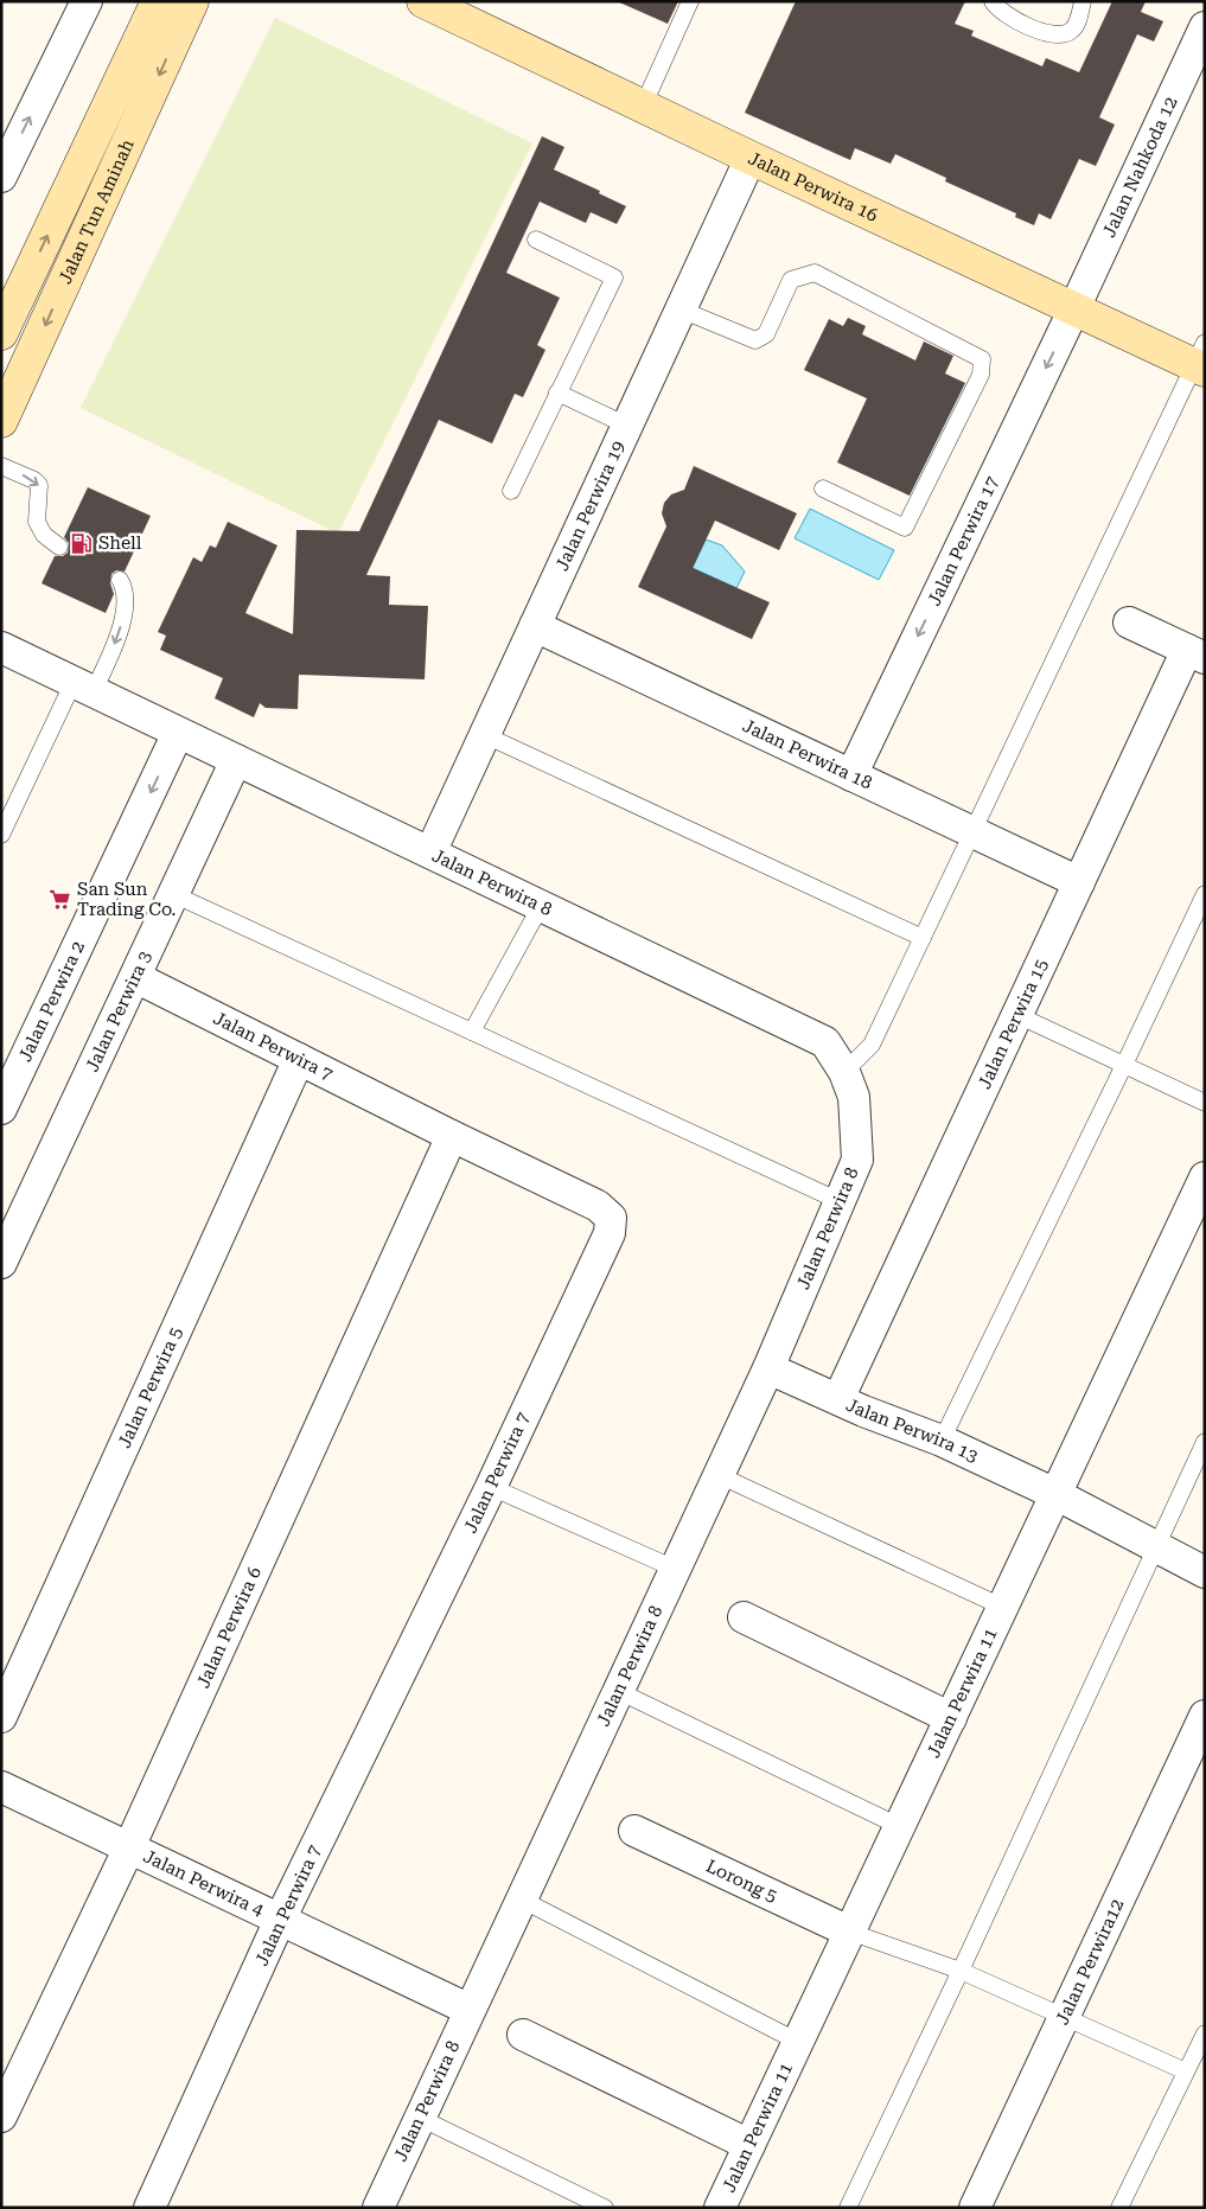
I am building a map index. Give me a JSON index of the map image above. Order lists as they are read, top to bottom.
{
  "streets": {
    "street": [
      "Jalan Nahkoda 12",
      "Jalan Perwira 16",
      "Jalan Tun Aminah",
      "Jalan Perwira 19",
      "Jalan Perwira 17",
      "Jalan Perwira 18",
      "Jalan Perwira 8",
      "Jalan Perwira 2",
      "Jalan Perwira 3",
      "Jalan Perwira 15",
      "Jalan Perwira 7",
      "Jalan Perwira 5",
      "Jalan Perwira 13",
      "Jalan Perwira 6",
      "Jalan Perwira 11",
      "Lorong 5",
      "Jalan Perwira 4",
      "Jalan Perwira12"
    ]
  },
  "crossings": [
    ["Jalan Nahkoda 12", "Jalan Perwira 16"],
    ["Jalan Nahkoda 12", "Jalan Perwira 17"],
    ["Jalan Perwira 16", "Jalan Perwira 19"],
    ["Jalan Perwira 16", "Jalan Perwira 17"],
    ["Jalan Perwira 19", "Jalan Perwira 18"],
    ["Jalan Perwira 19", "Jalan Perwira 8"],
    ["Jalan Perwira 17", "Jalan Perwira 18"],
    ["Jalan Perwira 18", "Jalan Perwira 15"],
    ["Jalan Perwira 8", "Jalan Perwira 2"],
    ["Jalan Perwira 8", "Jalan Perwira 3"],
    ["Jalan Perwira 8", "Jalan Perwira 13"],
    ["Jalan Perwira 8", "Jalan Perwira 4"],
    ["Jalan Perwira 3", "Jalan Perwira 7"],
    ["Jalan Perwira 15", "Jalan Perwira 13"],
    ["Jalan Perwira 7", "Jalan Perwira 5"],
    ["Jalan Perwira 7", "Jalan Perwira 6"],
    ["Jalan Perwira 7", "Jalan Perwira 4"],
    ["Jalan Perwira 13", "Jalan Perwira 11"],
    ["Jalan Perwira 6", "Jalan Perwira 4"],
    ["Jalan Perwira 11", "Lorong 5"]
  ],
  "one_way": ["Jalan Perwira 17", "Jalan Perwira 2"],
  "places": {
    "fuel station": ["Shell"],
    "supermarket": ["San Sun Trading Co."]
  }
}
